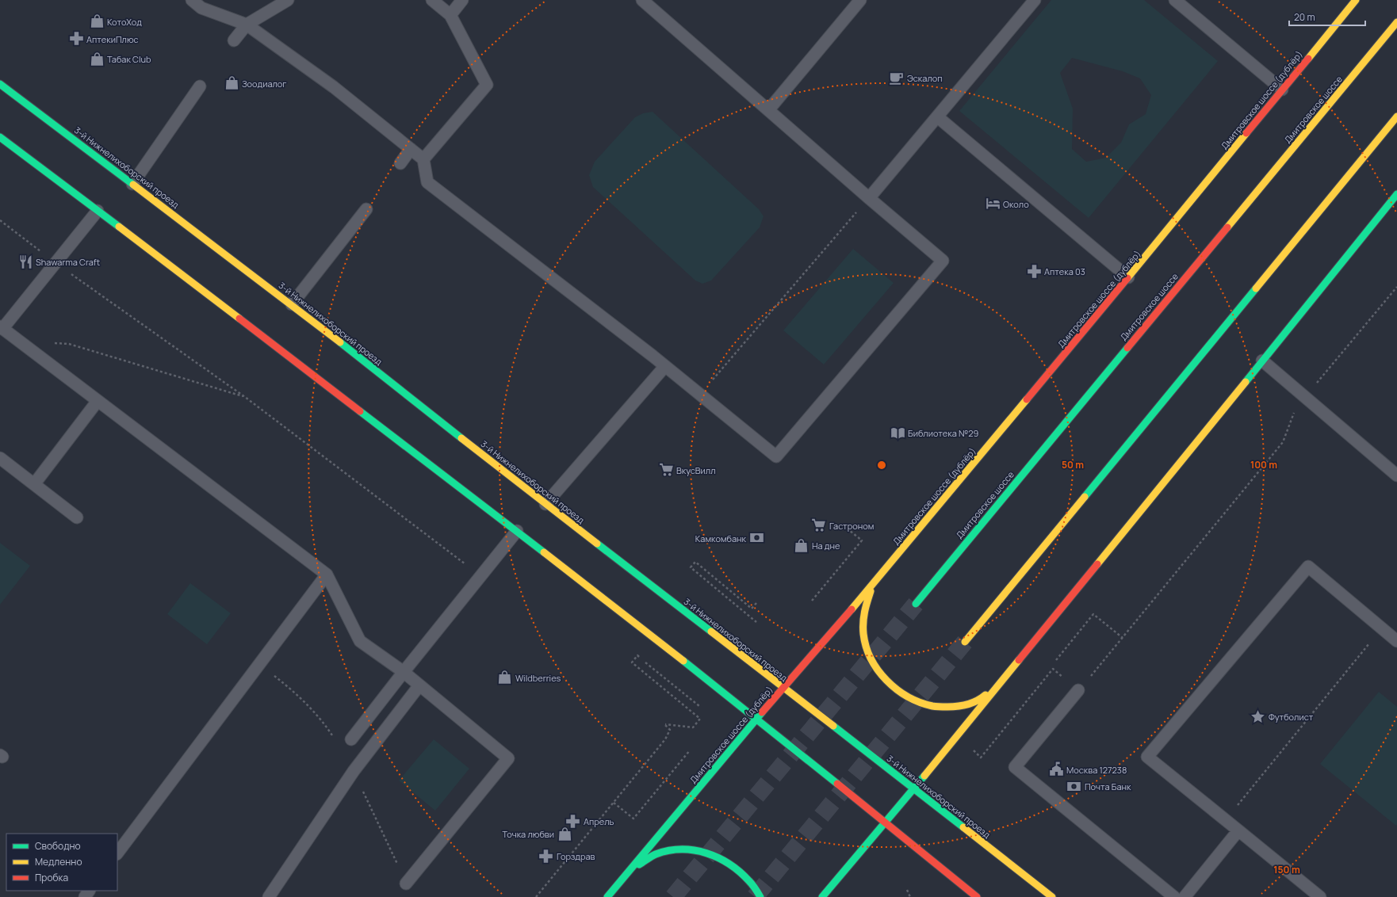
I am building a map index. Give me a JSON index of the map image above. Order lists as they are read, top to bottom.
{
  "streets": {
    "main road": ["Дмитровское шоссе (дублёр)", "Дмитровское шоссе", "3-й Нижнелихоборский проезд"]
  },
  "crossings": [
    ["Дмитровское шоссе (дублёр)", "3-й Нижнелихоборский проезд"]
  ],
  "places": {
    "shop": [
      "КотоХод",
      "Табак Club",
      "Зоодиалог",
      "На дне",
      "Wildberries",
      "Точка любви"
    ],
    "pharmacy": [
      "АптекиПлюс",
      "Аптека 03",
      "Апрель",
      "Горздрав"
    ],
    "cafe": ["Эскалоп"],
    "hotel": ["Около"],
    "restaurant": ["Shawarma Craft"],
    "library": ["Библиотека №29"],
    "supermarket": ["ВкусВилл", "Гастроном"],
    "bank": ["Камкомбанк", "Почта Банк"],
    "place": ["Футболист"],
    "public building": ["Москва 127238"]
  },
  "legend": ["Свободно", "Медленно", "Пробка"],
  "scale_bar": "20 m",
  "rings": ["50 m", "100 m", "150 m"]
}
